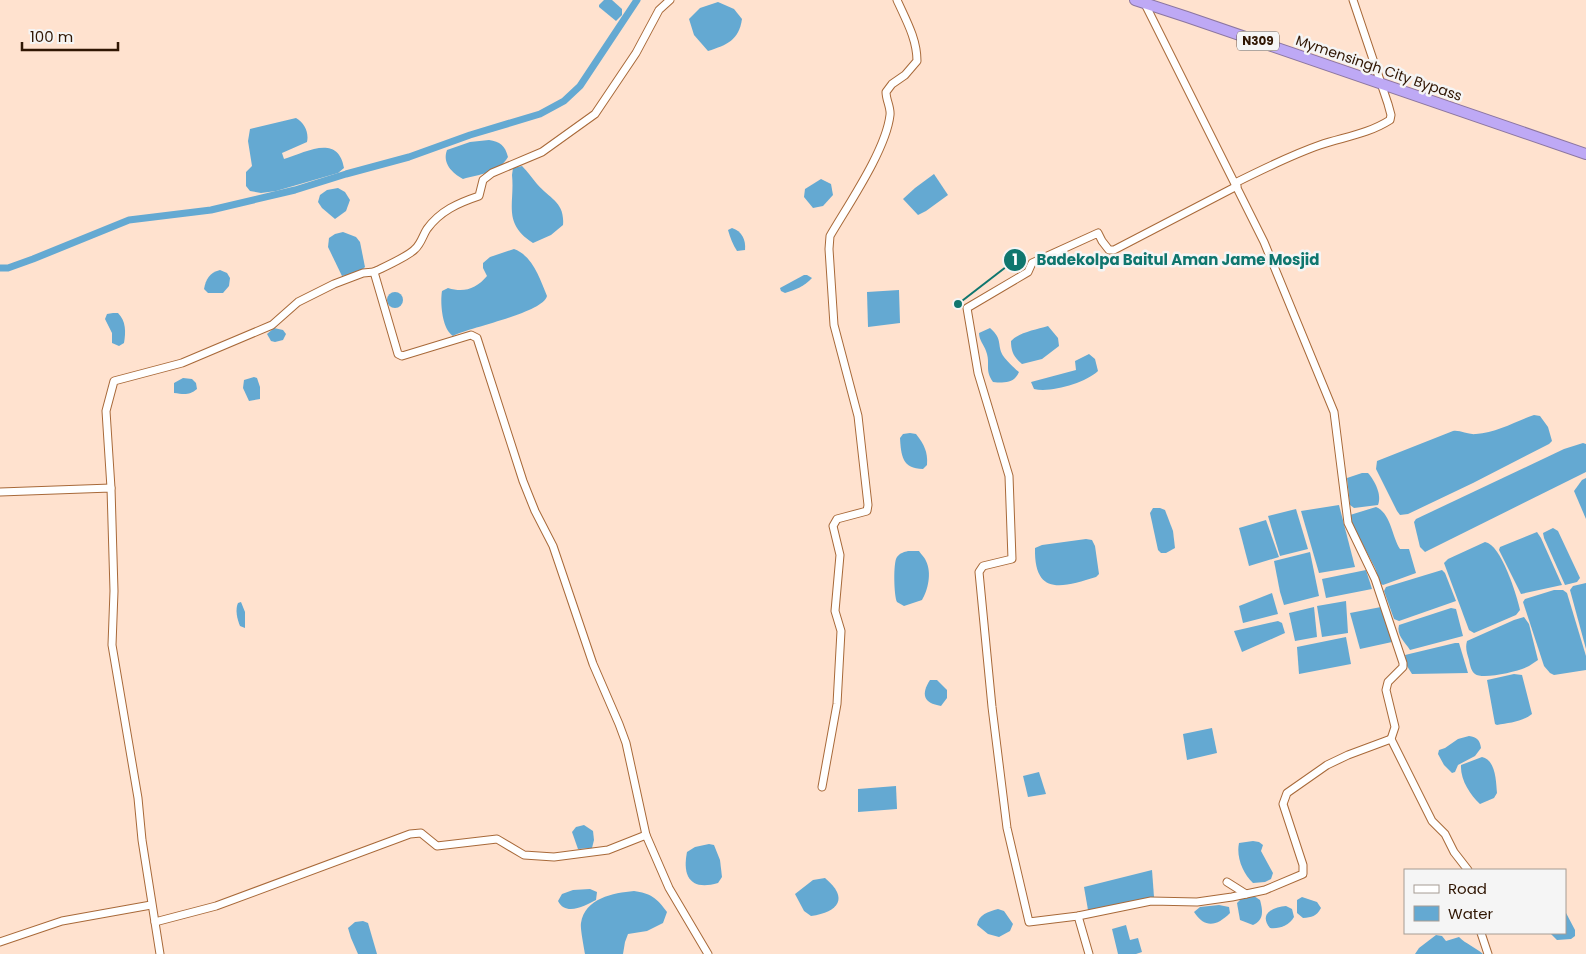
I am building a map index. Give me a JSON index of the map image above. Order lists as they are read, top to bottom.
{
  "streets": {
    "highway": ["N309", "Mymensingh City Bypass"]
  },
  "places": ["Badekolpa Baitul Aman Jame Mosjid"],
  "legend": ["Road", "Water"],
  "scale_bar": "100 m"
}
